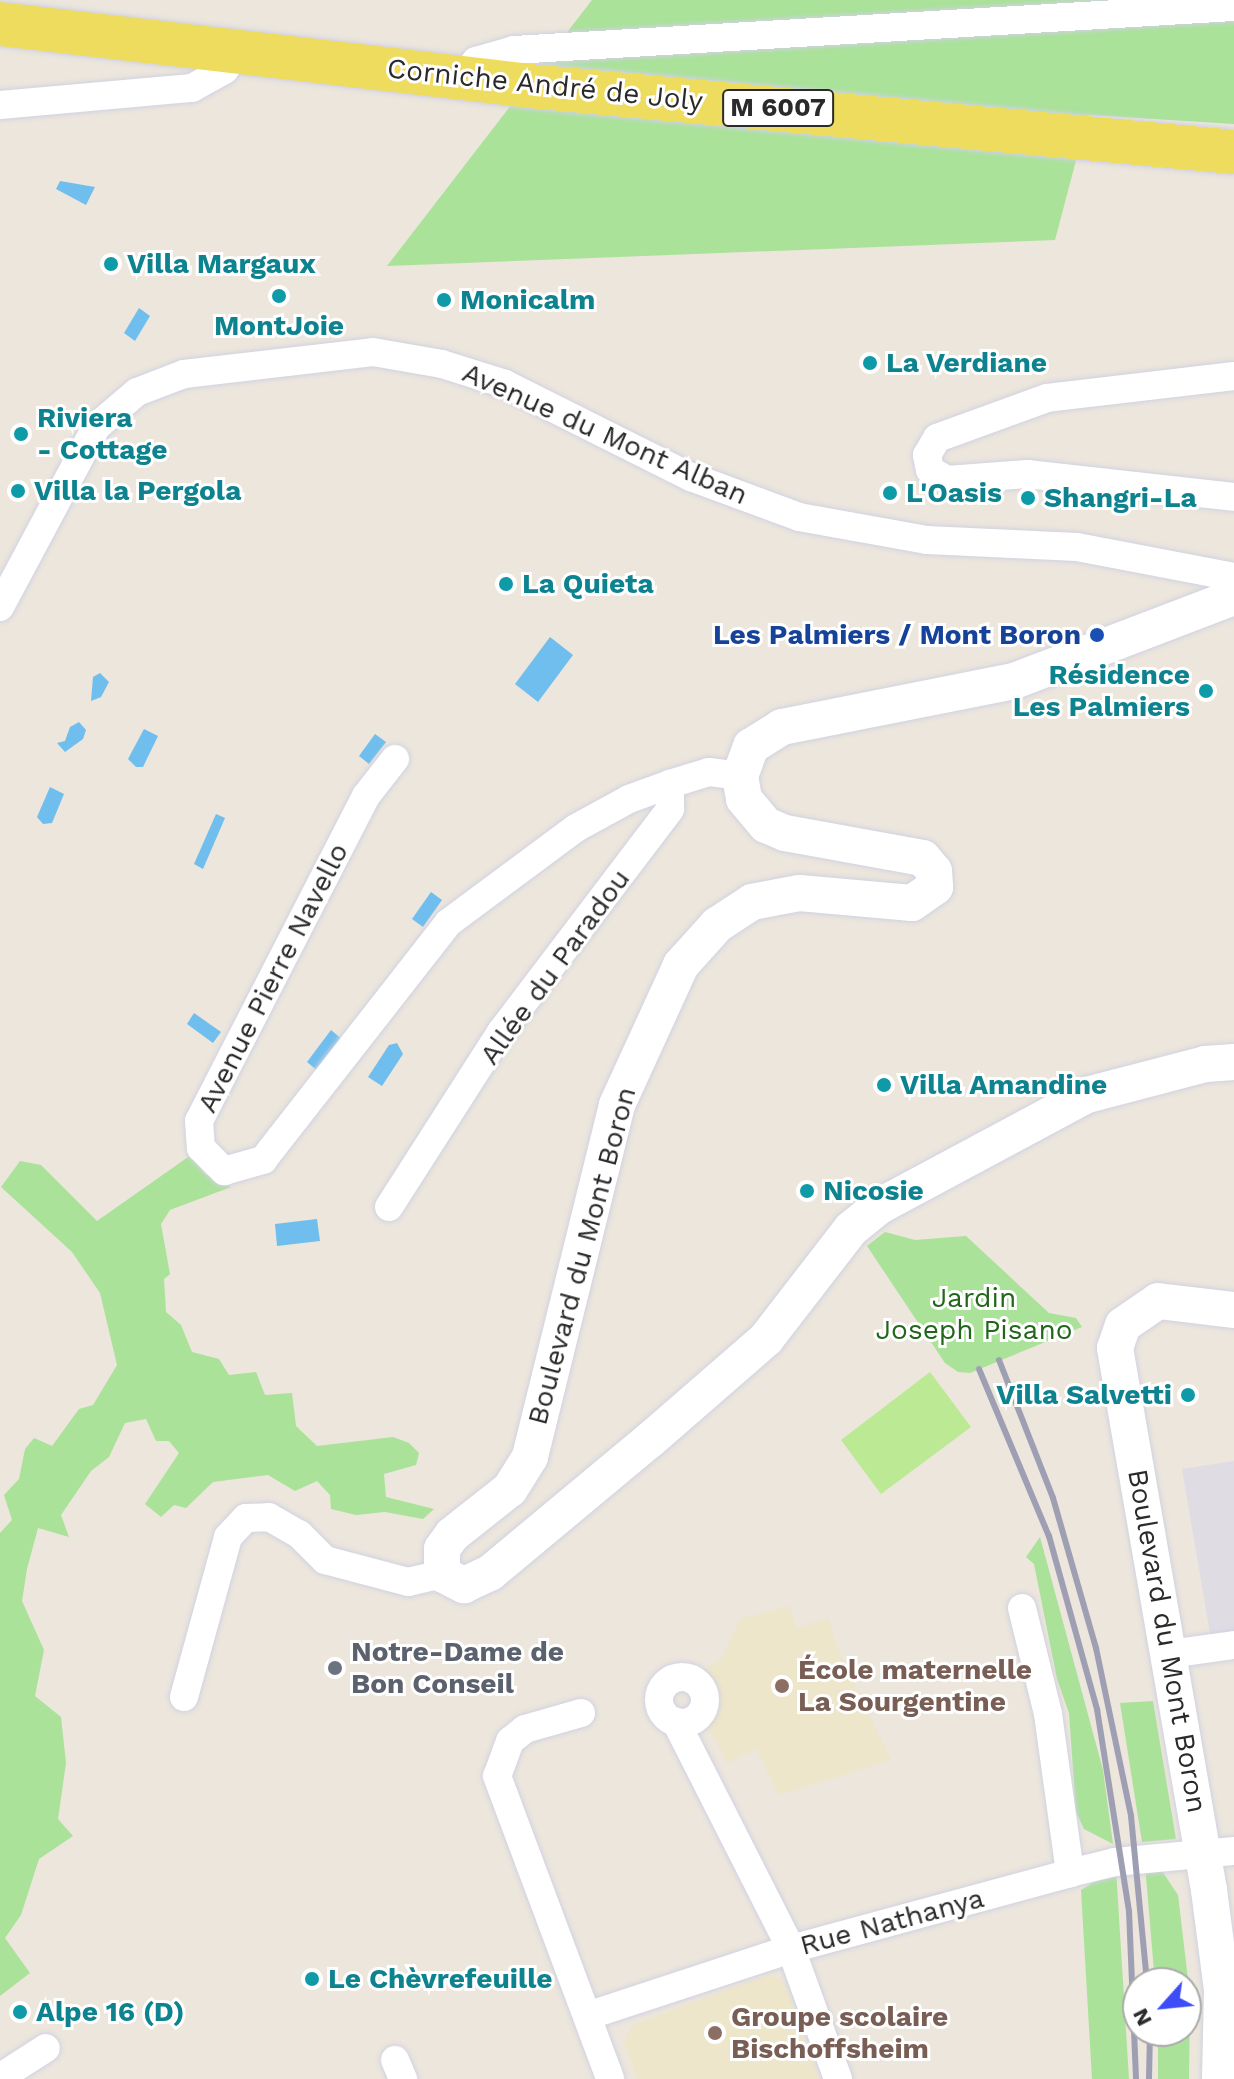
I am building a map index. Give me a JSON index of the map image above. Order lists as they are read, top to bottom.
{
  "streets": {
    "main road": ["Corniche André de Joly", "M 6007"],
    "street": [
      "Avenue du Mont Alban",
      "Allée du Paradou",
      "Avenue Pierre Navello",
      "Boulevard du Mont Boron",
      "Rue Nathanya"
    ]
  },
  "crossings": [
    ["Allée du Paradou", "Avenue Pierre Navello"],
    ["Boulevard du Mont Boron", "Rue Nathanya"]
  ],
  "parks": ["Jardin Joseph Pisano"],
  "places": [
    "Villa Margaux",
    "MontJoie",
    "Monicalm",
    "La Verdiane",
    "Riviera - Cottage",
    "Villa la Pergola",
    "L'Oasis",
    "Shangri-La",
    "La Quieta",
    "Les Palmiers / Mont Boron",
    "Résidence Les Palmiers",
    "Villa Amandine",
    "Nicosie",
    "Villa Salvetti",
    "Notre-Dame de Bon Conseil",
    "École maternelle La Sourgentine",
    "Le Chèvrefeuille",
    "Alpe 16 (D)",
    "Groupe scolaire Bischoffsheim"
  ],
  "north": "bottom left"
}
